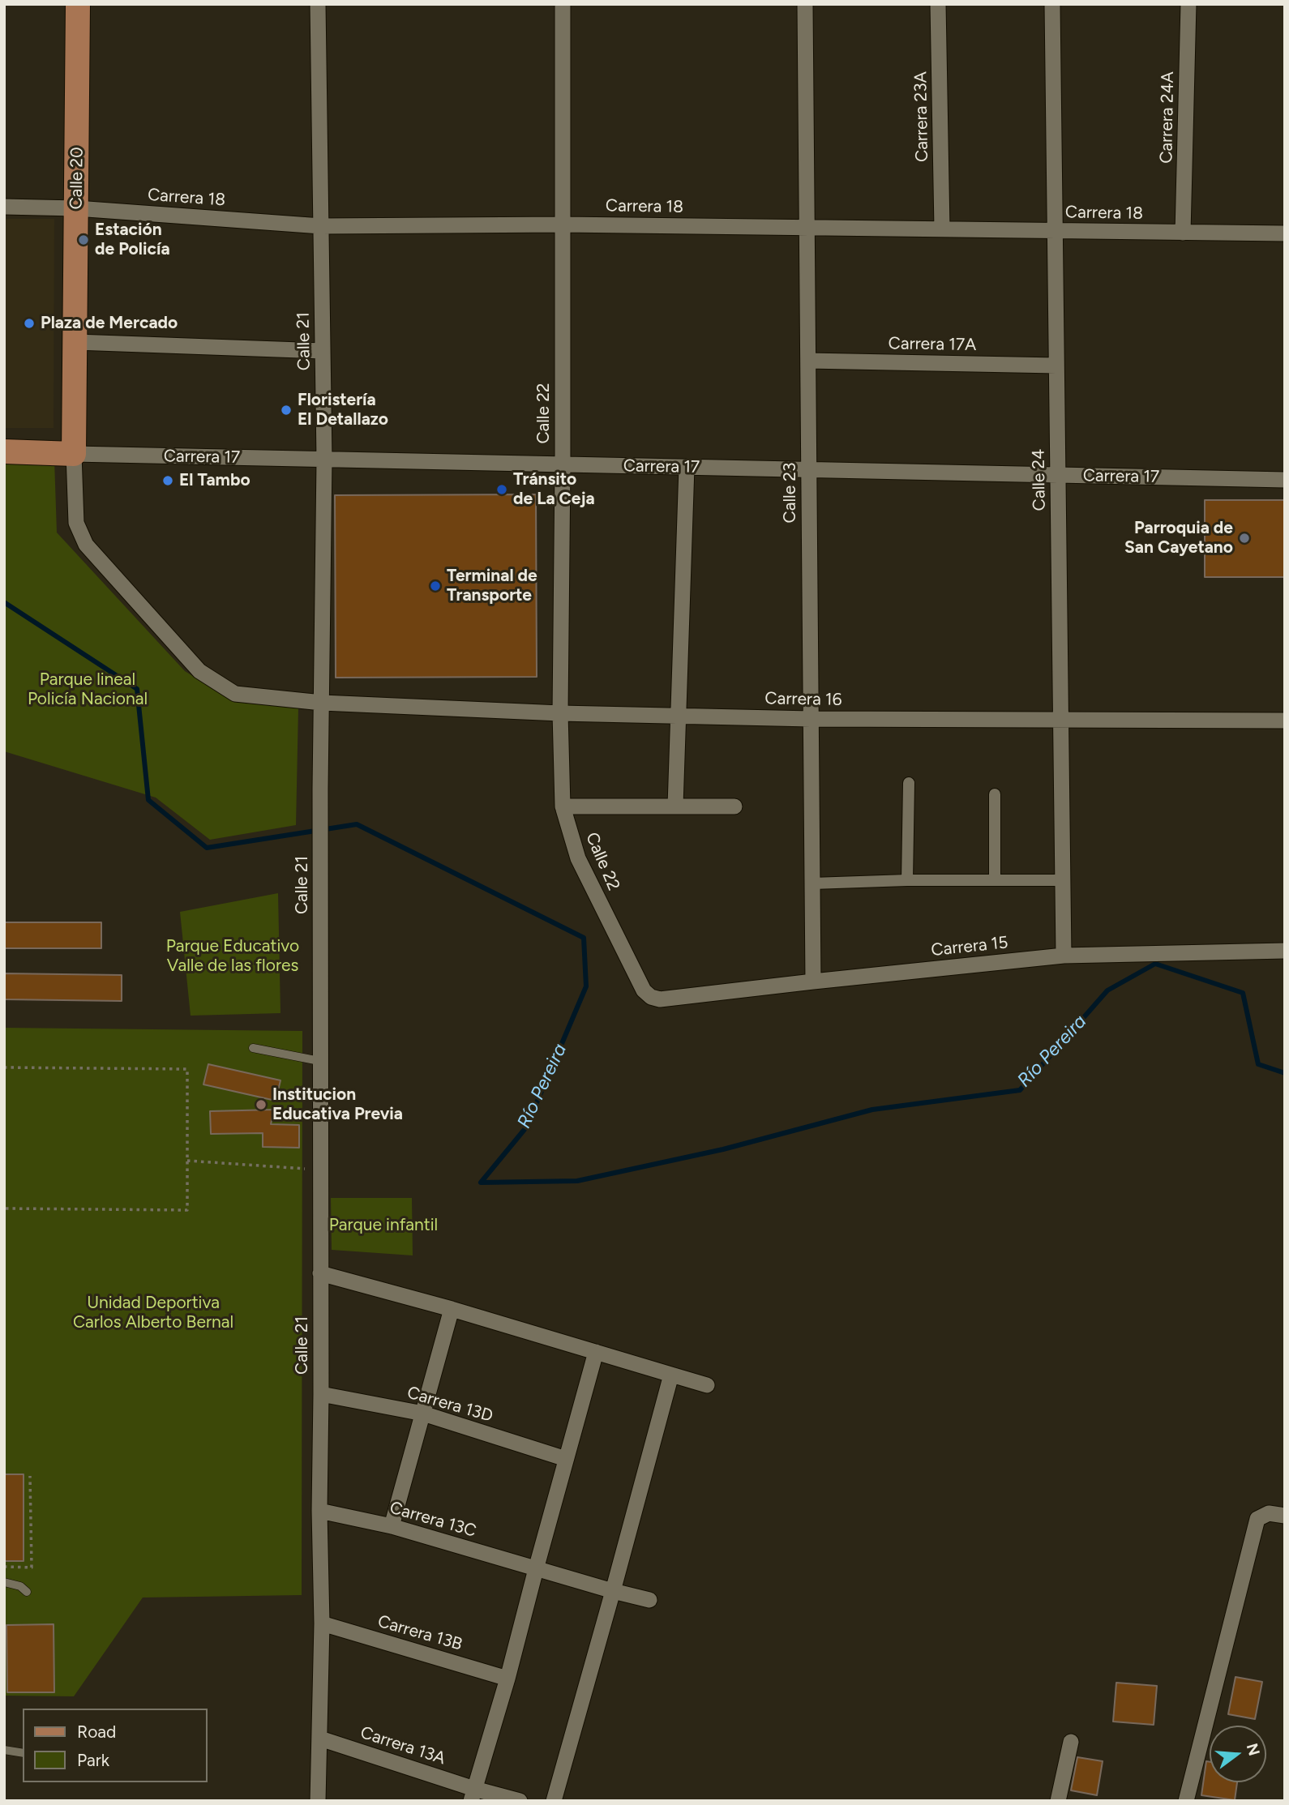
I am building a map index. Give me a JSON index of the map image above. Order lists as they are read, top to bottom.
{
  "streets": {
    "main road": ["Calle 20", "Carrera 17"],
    "street": [
      "Carrera 23A",
      "Carrera 24A",
      "Carrera 18",
      "Calle 21",
      "Carrera 17A",
      "Calle 22",
      "Calle 24",
      "Calle 23",
      "Carrera 16",
      "Carrera 15",
      "Carrera 13D",
      "Carrera 13C",
      "Carrera 13B",
      "Carrera 13A"
    ]
  },
  "crossings": [
    ["Carrera 23A", "Carrera 18"],
    ["Carrera 24A", "Carrera 18"],
    ["Calle 20", "Carrera 18"],
    ["Calle 20", "Carrera 17"],
    ["Calle 20", "Carrera 16"],
    ["Carrera 18", "Calle 21"],
    ["Carrera 18", "Calle 22"],
    ["Carrera 18", "Calle 24"],
    ["Carrera 18", "Calle 23"],
    ["Calle 21", "Carrera 17"],
    ["Calle 21", "Carrera 16"],
    ["Calle 21", "Carrera 13D"],
    ["Calle 21", "Carrera 13C"],
    ["Calle 21", "Carrera 13B"],
    ["Calle 21", "Carrera 13A"],
    ["Carrera 17A", "Calle 24"],
    ["Carrera 17A", "Calle 23"],
    ["Calle 22", "Carrera 17"],
    ["Calle 22", "Carrera 16"],
    ["Calle 22", "Carrera 15"],
    ["Carrera 17", "Calle 24"],
    ["Carrera 17", "Calle 23"],
    ["Carrera 17", "Carrera 16"],
    ["Calle 24", "Carrera 16"],
    ["Calle 24", "Carrera 15"],
    ["Calle 23", "Carrera 16"],
    ["Calle 23", "Carrera 15"]
  ],
  "water": ["Río Pereira"],
  "parks": [
    "Parque lineal Policía Nacional",
    "Parque Educativo Valle de las flores",
    "Parque infantil",
    "Unidad Deportiva Carlos Alberto Bernal"
  ],
  "places": [
    "Estación de Policía",
    "Plaza de Mercado",
    "Floristería El Detallazo",
    "El Tambo",
    "Tránsito de La Ceja",
    "Parroquia de San Cayetano",
    "Terminal de Transporte",
    "Institucion Educativa Previa"
  ],
  "legend": ["Road", "Park"],
  "north": "right"
}
